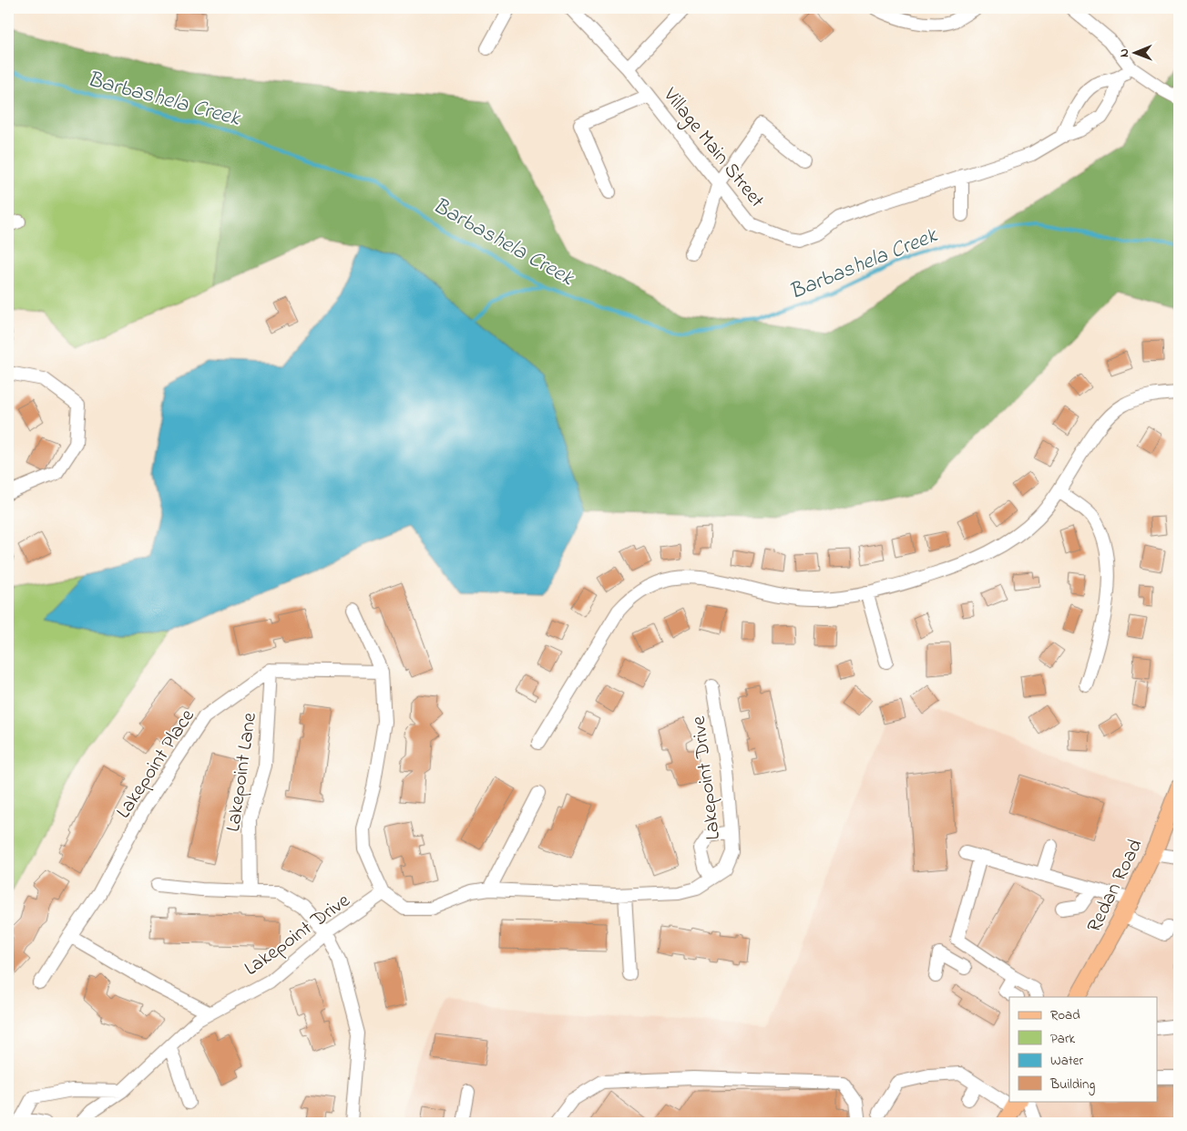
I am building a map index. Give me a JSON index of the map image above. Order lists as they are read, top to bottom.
{
  "streets": {
    "main road": ["Redan Road"],
    "street": [
      "Village Main Street",
      "Lakepoint Place",
      "Lakepoint Lane",
      "Lakepoint Drive"
    ]
  },
  "crossings": [
    ["Lakepoint Place", "Lakepoint Lane"]
  ],
  "water": ["Barbashela Creek"],
  "legend": [
    "Road",
    "Park",
    "Water",
    "Building"
  ],
  "north": "left"
}
